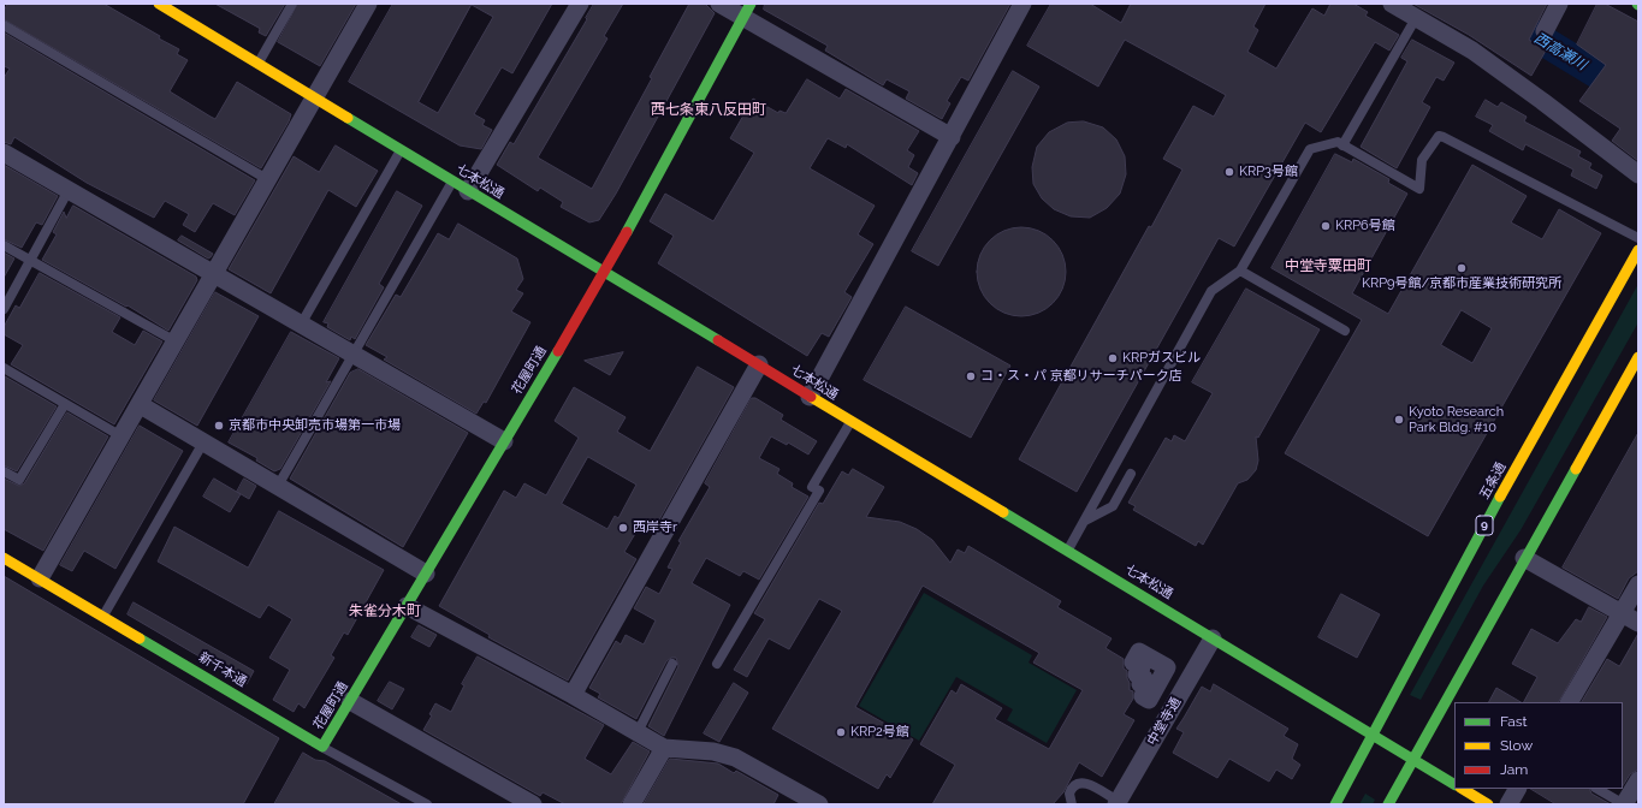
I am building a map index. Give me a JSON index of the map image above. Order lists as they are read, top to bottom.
{
  "streets": {
    "main road": [
      "七本松通",
      "花屋町通",
      "五条通",
      "9",
      "新千本通"
    ],
    "street": ["中堂寺通"]
  },
  "crossings": [
    ["七本松通", "花屋町通"],
    ["七本松通", "五条通"],
    ["七本松通", "中堂寺通"],
    ["花屋町通", "新千本通"]
  ],
  "districts": ["西七条東八反田町", "中堂寺粟田町", "朱雀分木町"],
  "water": ["西高瀬川"],
  "places": [
    "KRP3号館",
    "KRP6号館",
    "KRP9号館/京都市産業技術研究所",
    "KRPガスビル",
    "コ・ス・パ 京都リサーチパーク店",
    "Kyoto Research Park Bldg. #10",
    "京都市中央卸売市場第一市場",
    "西岸寺r",
    "KRP2号館"
  ],
  "legend": ["Fast", "Slow", "Jam"]
}
